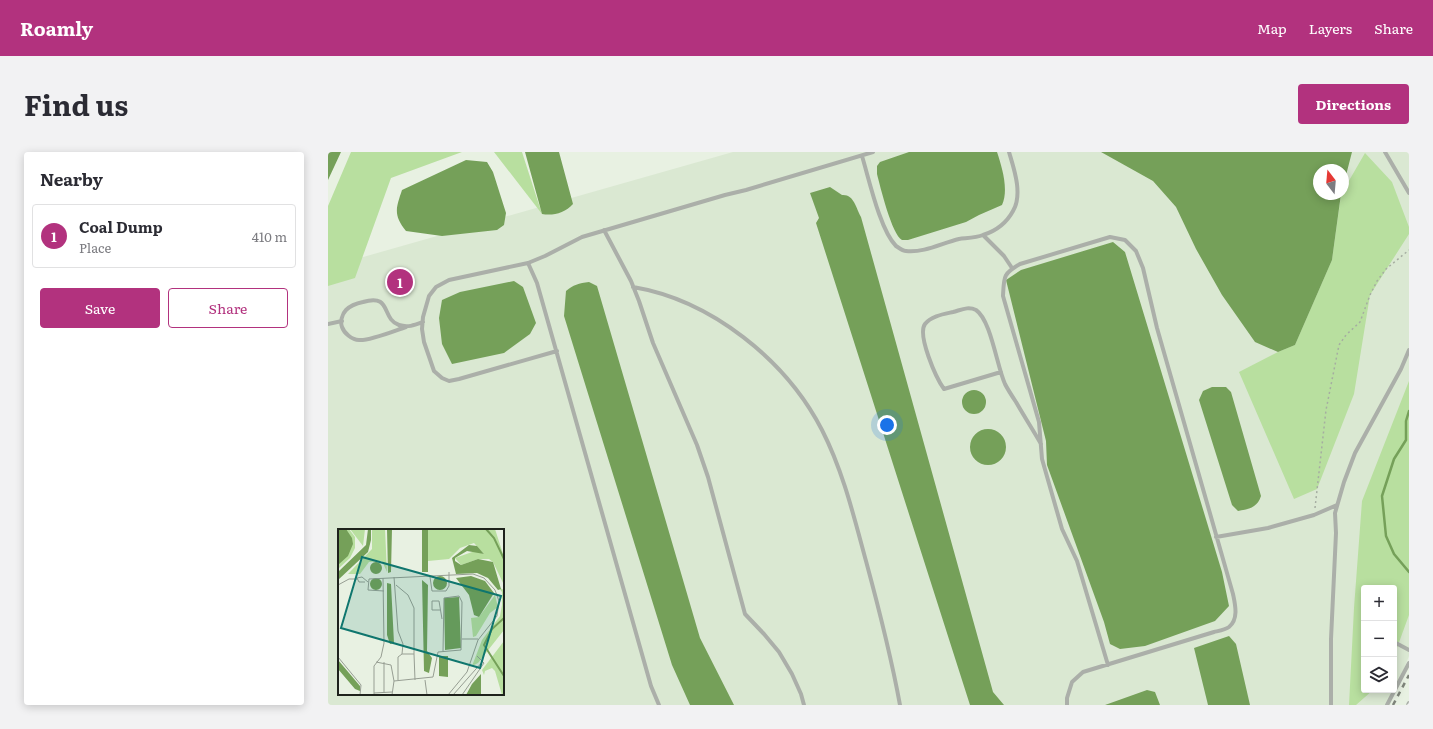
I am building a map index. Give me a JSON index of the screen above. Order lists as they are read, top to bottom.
{
  "north": "top",
  "page": {
    "header": "Roamly",
    "nav": ["Map", "Layers", "Share"],
    "title": "Find us",
    "buttons": [
      "Directions",
      ["Save", "Share"]
    ],
    "heading": "Nearby",
    "list": [
      {
        "mark": "1",
        "name": "Coal Dump",
        "note": "Place",
        "value": "410 m"
      }
    ],
    "pins": "1",
    "map_buttons": ["+", "−"]
  }
}
